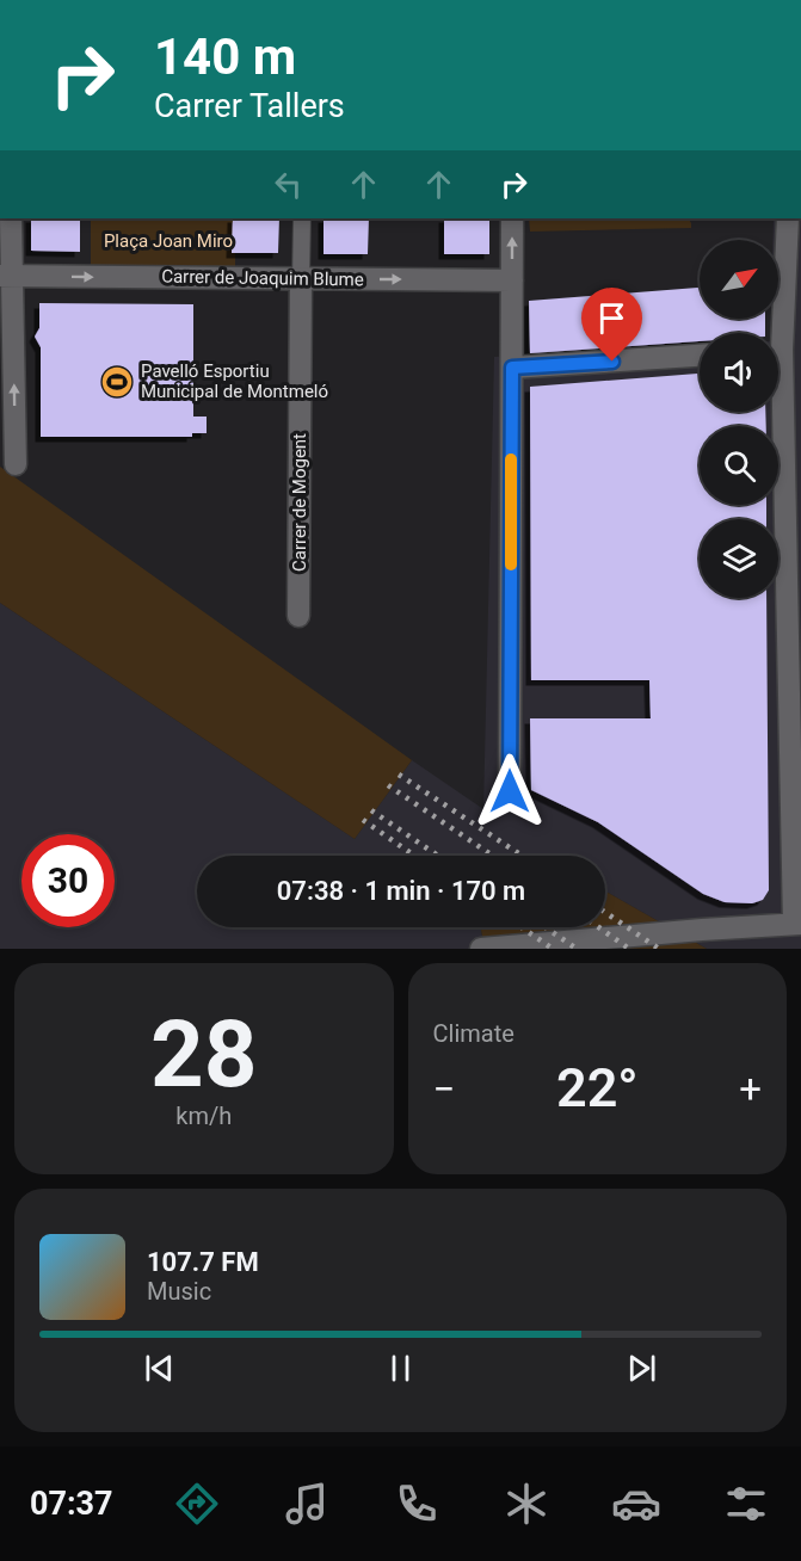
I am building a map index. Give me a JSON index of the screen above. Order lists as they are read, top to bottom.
{
  "streets": {
    "street": ["Carrer de Joaquim Blume", "Carrer de Mogent"]
  },
  "crossings": [
    ["Carrer de Joaquim Blume", "Carrer de Mogent"]
  ],
  "one_way": ["Carrer de Joaquim Blume"],
  "parks": ["Plaça Joan Miro"],
  "places": {
    "sports": ["Pavelló Esportiu Municipal de Montmeló"]
  },
  "north": "top right",
  "page": {
    "turn": ["140 m", "Carrer Tallers"],
    "limit": "30",
    "trip": "07:38 · 1 min · 170 m",
    "tile": [
      ["28", "km/h"],
      "Climate"
    ],
    "heat": ["−", "22°", "+"],
    "song": ["107.7 FM", "Music"],
    "tabs": "07:37"
  }
}
